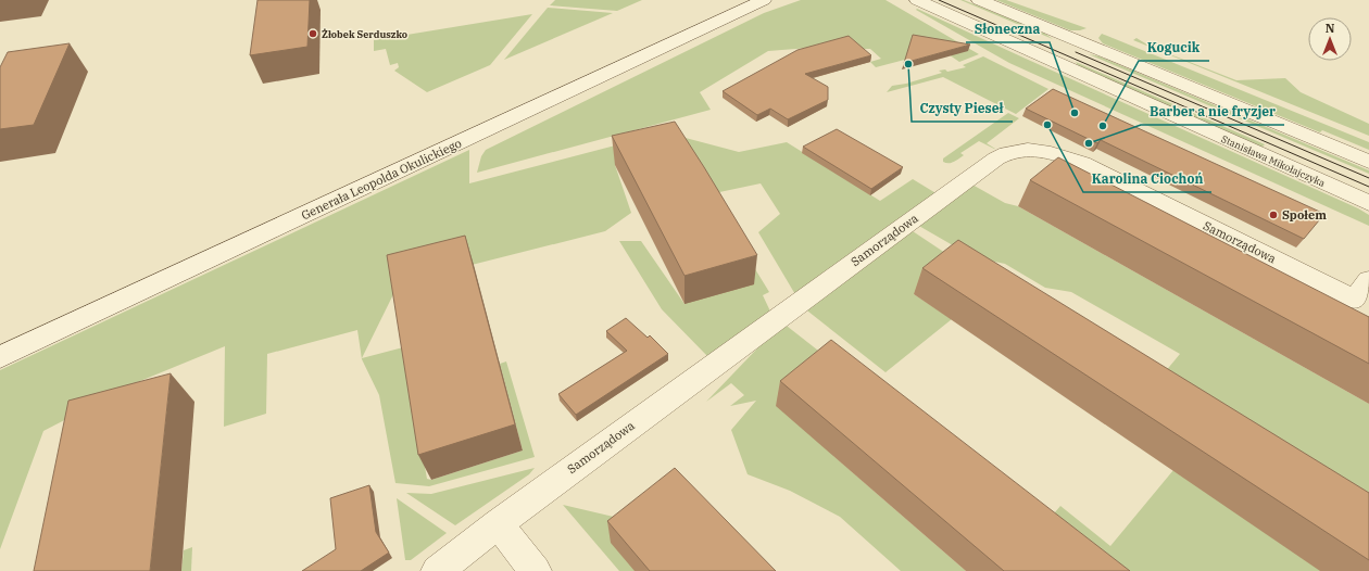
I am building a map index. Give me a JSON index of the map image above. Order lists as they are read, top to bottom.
{
  "streets": {
    "street": ["Stanisława Mikołajczyka", "Generała Leopolda Okulickiego", "Samorządowa"]
  },
  "places": [
    "Żłobek Serduszko",
    "Czysty Pieseł",
    "Słoneczna",
    "Karolina Ciochoń",
    "Kogucik",
    "Barber a nie fryzjer",
    "Społem"
  ],
  "north": "top"
}
